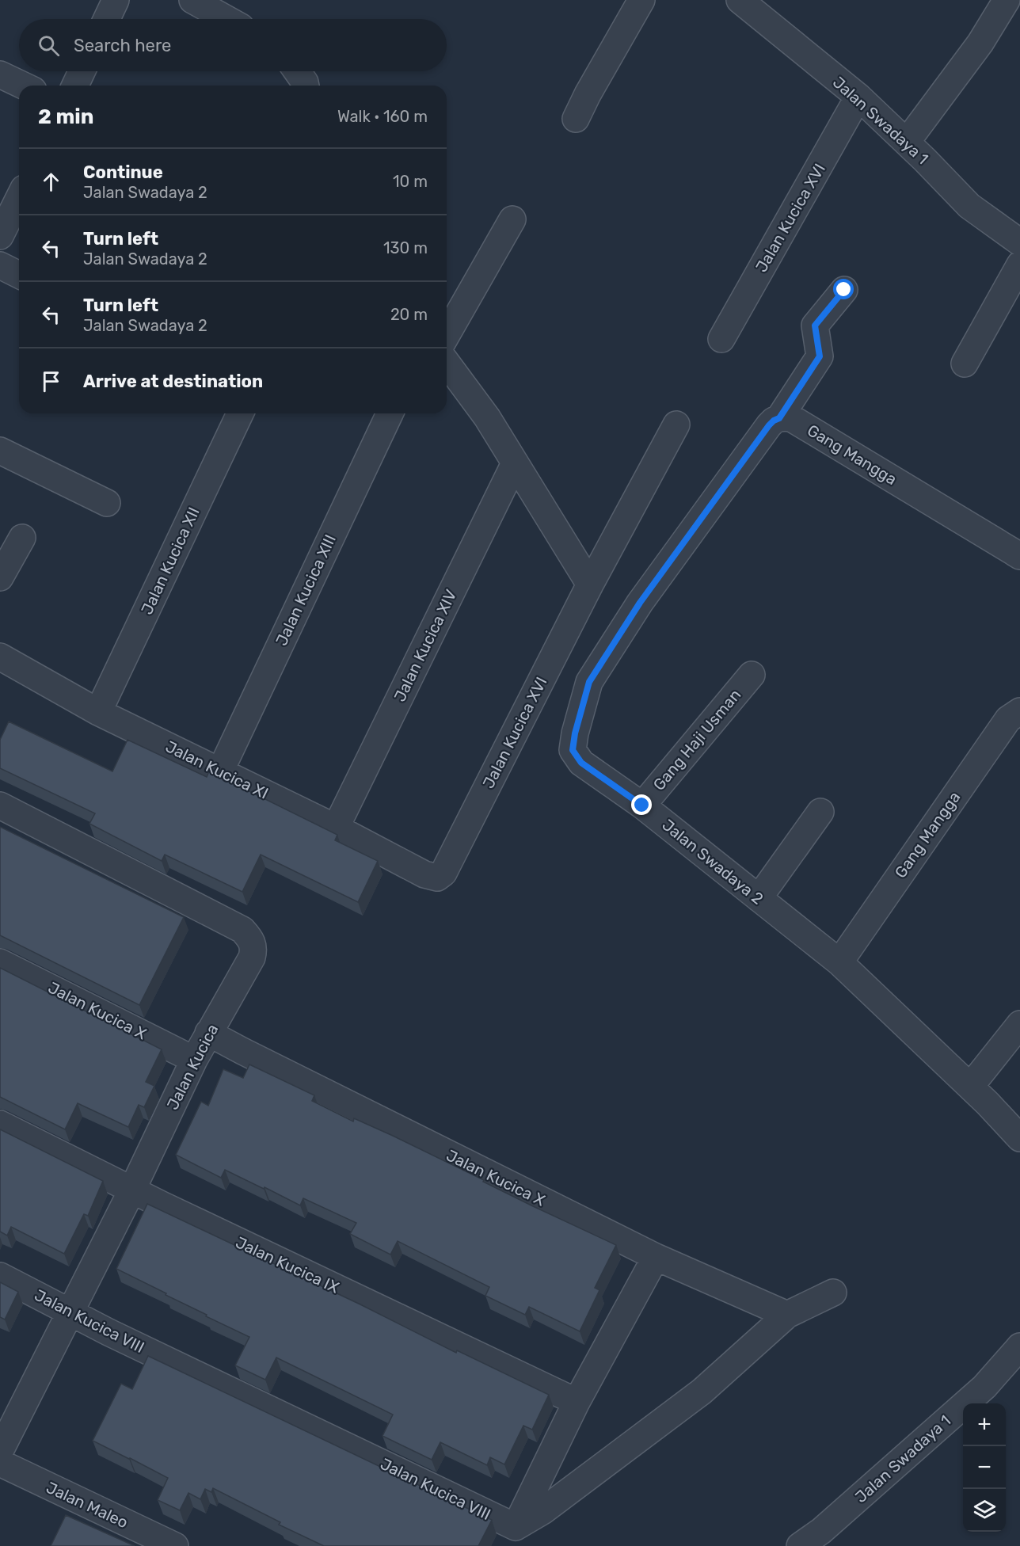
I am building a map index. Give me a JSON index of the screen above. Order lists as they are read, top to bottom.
{
  "streets": {
    "street": [
      "Jalan Swadaya 1",
      "Jalan Kucica XVI",
      "Gang Mangga",
      "Jalan Kucica XII",
      "Jalan Kucica XIII",
      "Jalan Kucica XIV",
      "Gang Haji Usman",
      "Jalan Kucica XI",
      "Jalan Swadaya 2",
      "Jalan Kucica X",
      "Jalan Kucica",
      "Jalan Kucica IX",
      "Jalan Kucica VIII",
      "Jalan Maleo"
    ]
  },
  "crossings": [
    ["Jalan Swadaya 1", "Jalan Kucica XVI"],
    ["Jalan Kucica XVI", "Jalan Kucica XI"],
    ["Gang Mangga", "Jalan Swadaya 2"],
    ["Jalan Kucica XII", "Jalan Kucica XI"],
    ["Jalan Kucica XIII", "Jalan Kucica XI"],
    ["Jalan Kucica XIV", "Jalan Kucica XI"],
    ["Gang Haji Usman", "Jalan Swadaya 2"],
    ["Jalan Kucica X", "Jalan Kucica"],
    ["Jalan Kucica", "Jalan Kucica IX"],
    ["Jalan Kucica", "Jalan Kucica VIII"]
  ],
  "page": {
    "search": "Search here",
    "heading": ["2 min", "Walk · 160 m"],
    "list": [
      ["Continue", "Jalan Swadaya 2", "10 m"],
      ["Turn left", "Jalan Swadaya 2", "130 m"],
      ["Turn left", "Jalan Swadaya 2", "20 m"],
      "Arrive at destination"
    ],
    "map_buttons": ["+", "−"]
  }
}
